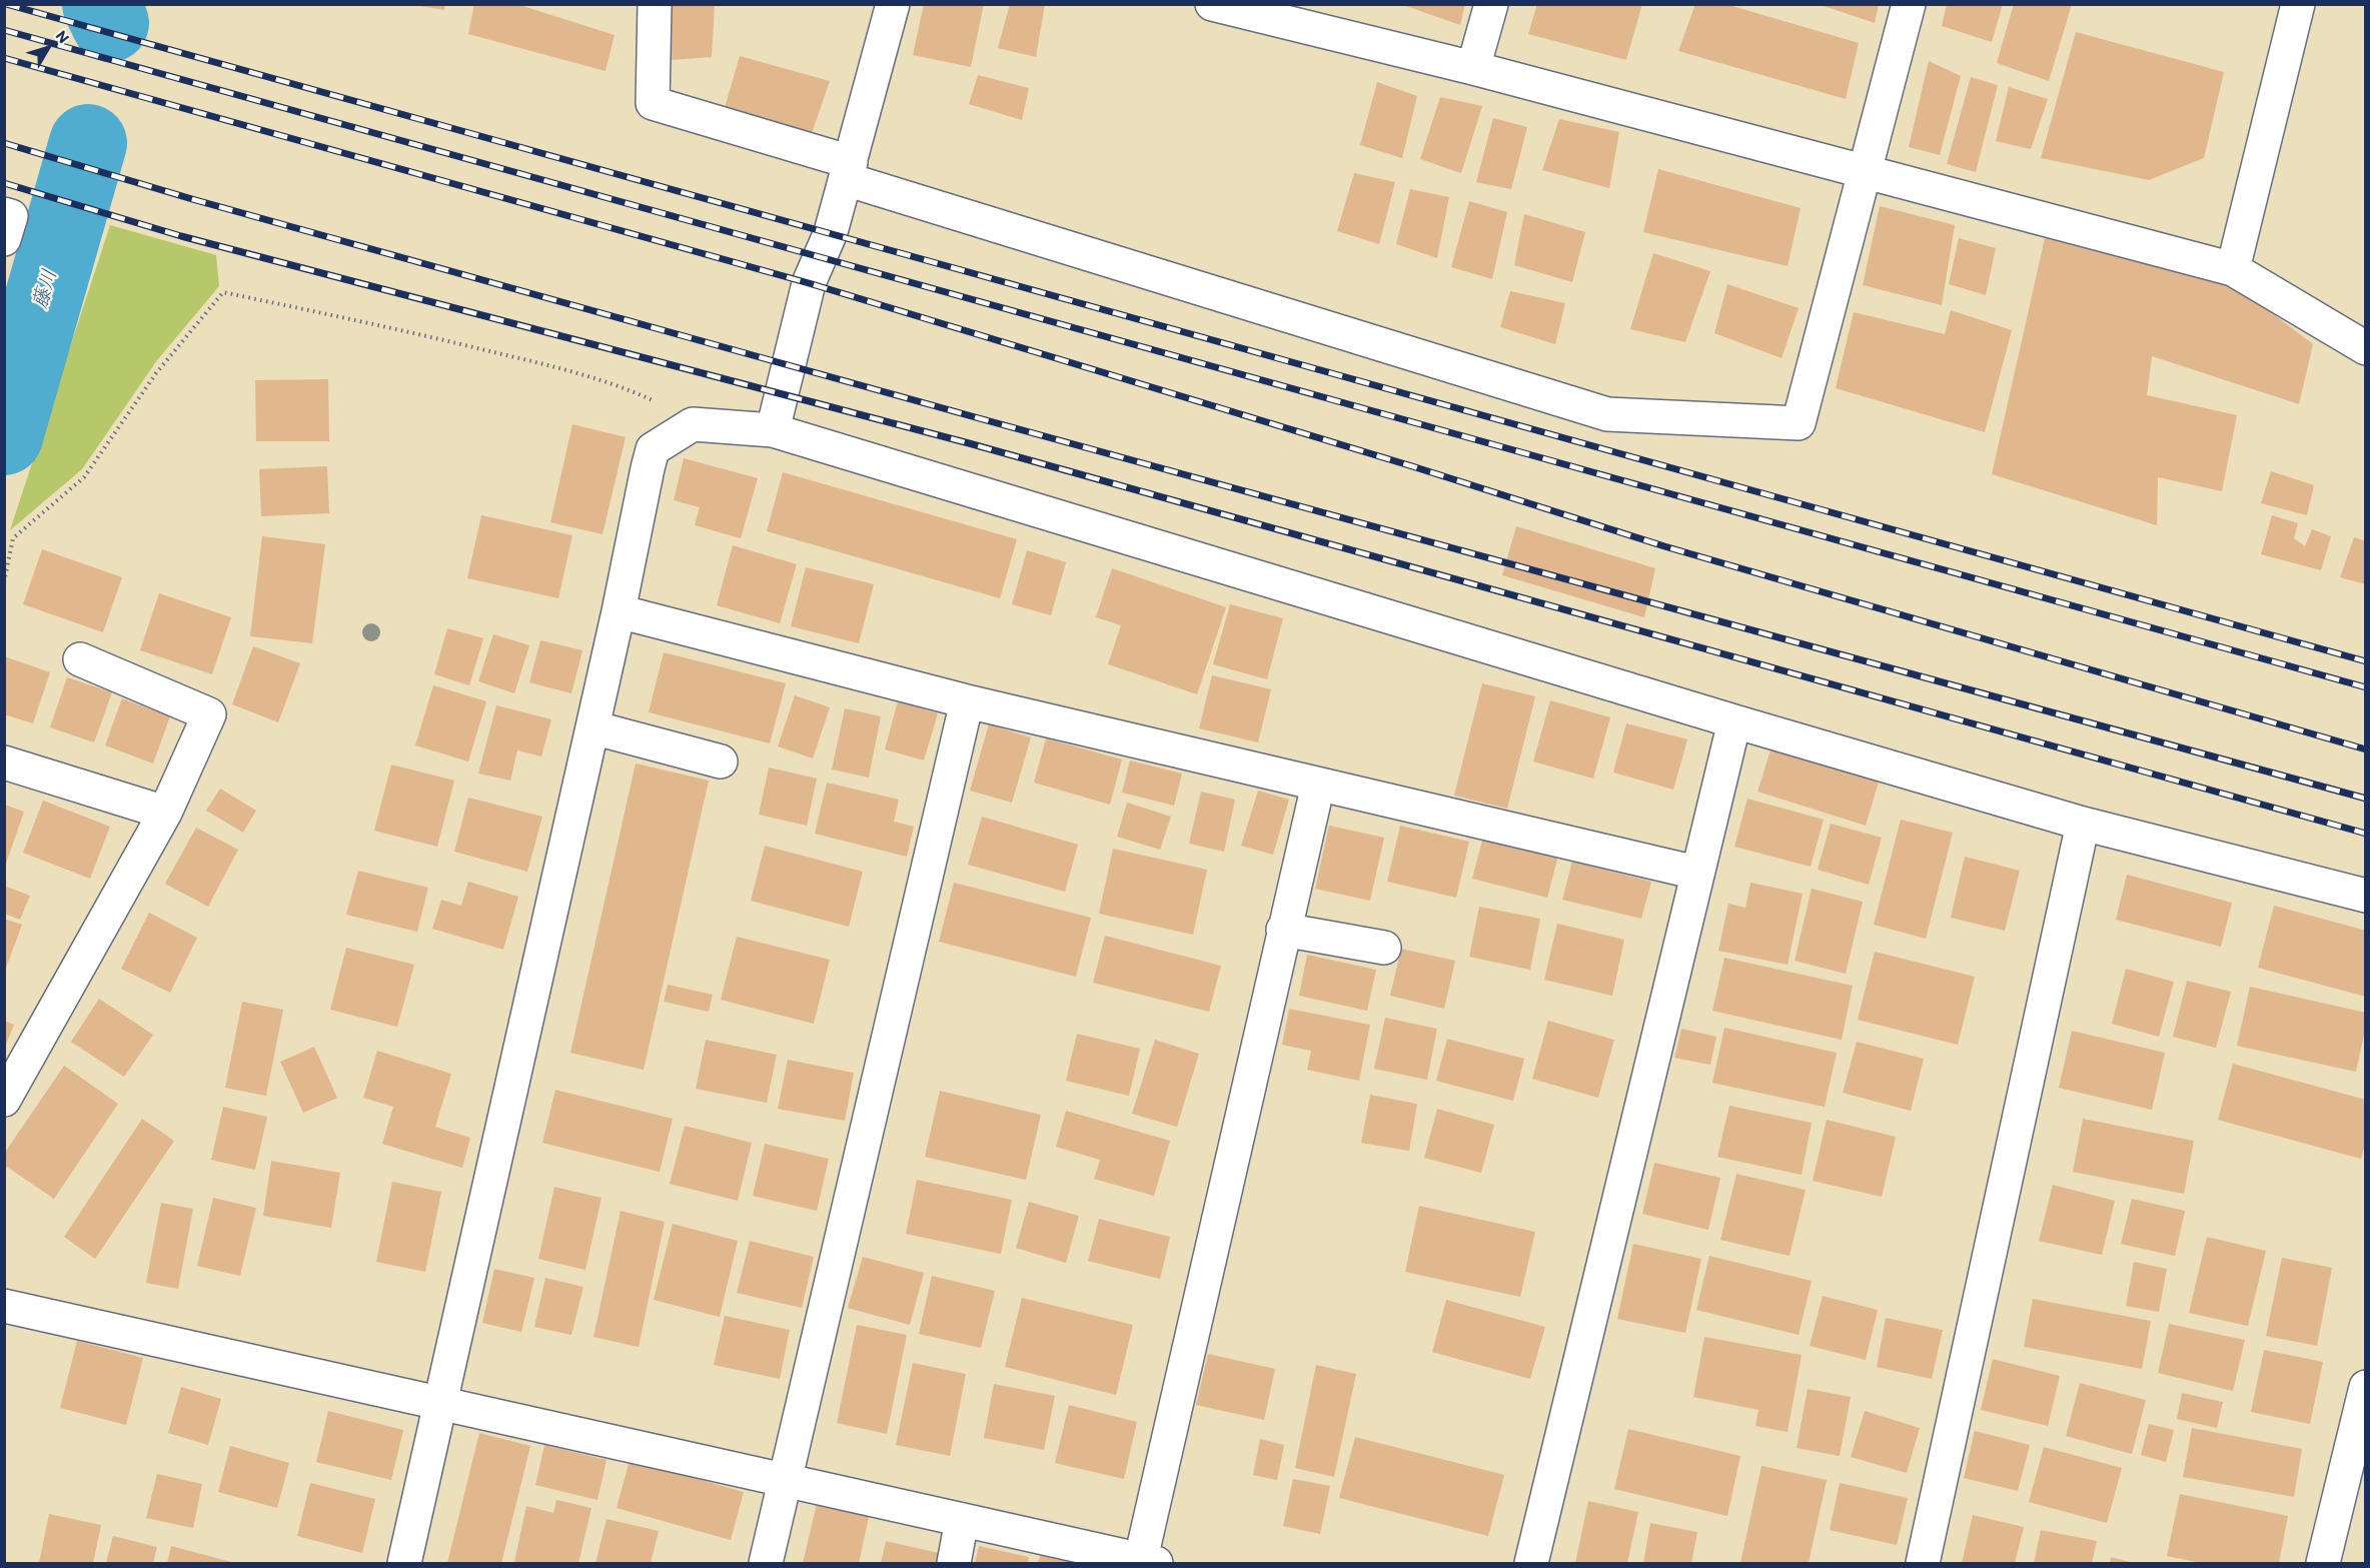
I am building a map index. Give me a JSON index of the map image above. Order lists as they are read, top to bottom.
{
  "water": ["藤川"],
  "north": "top right"
}
